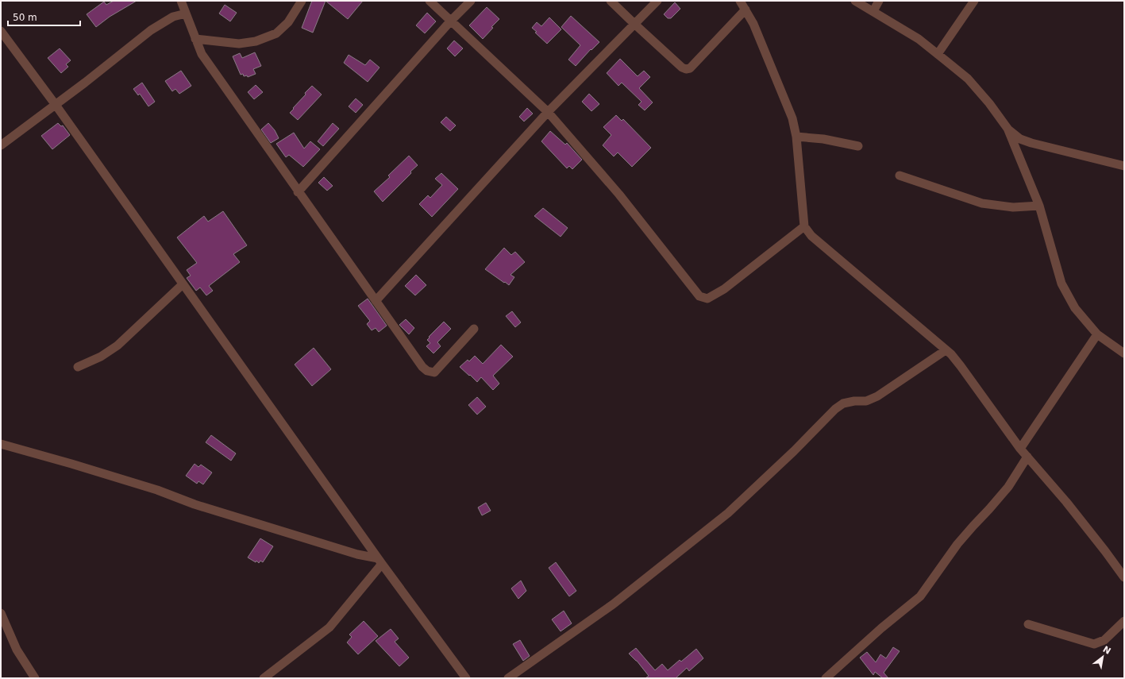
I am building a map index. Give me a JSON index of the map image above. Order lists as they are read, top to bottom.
{
  "scale_bar": "50 m",
  "north": "top right"
}
